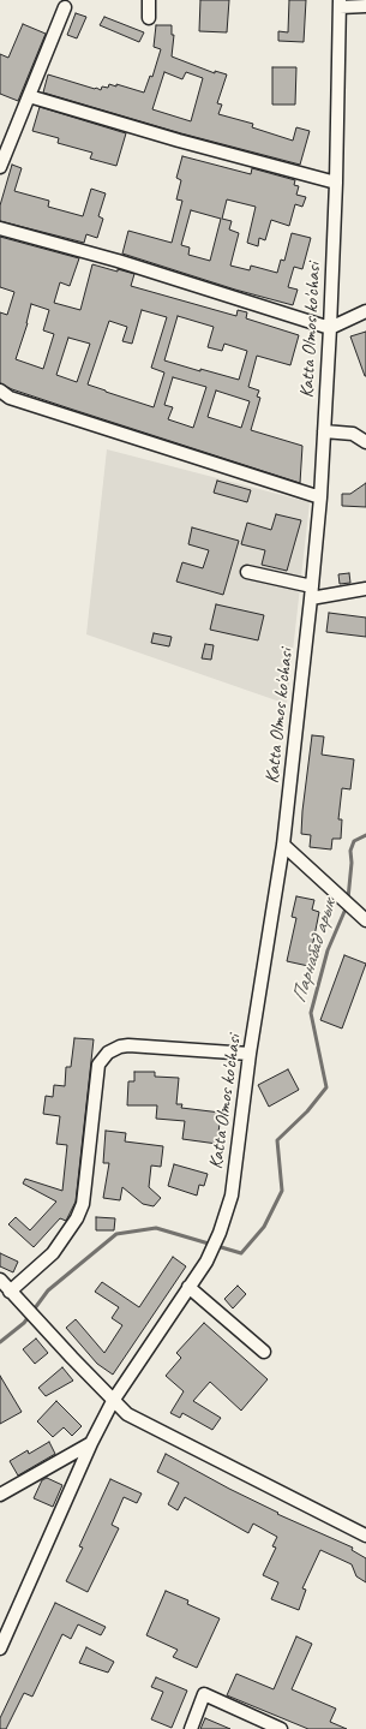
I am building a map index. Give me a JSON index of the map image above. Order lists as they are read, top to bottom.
{
  "streets": {
    "street": ["Katta Olmos ko'chasi"]
  },
  "water": ["Парнабад арык"]
}
